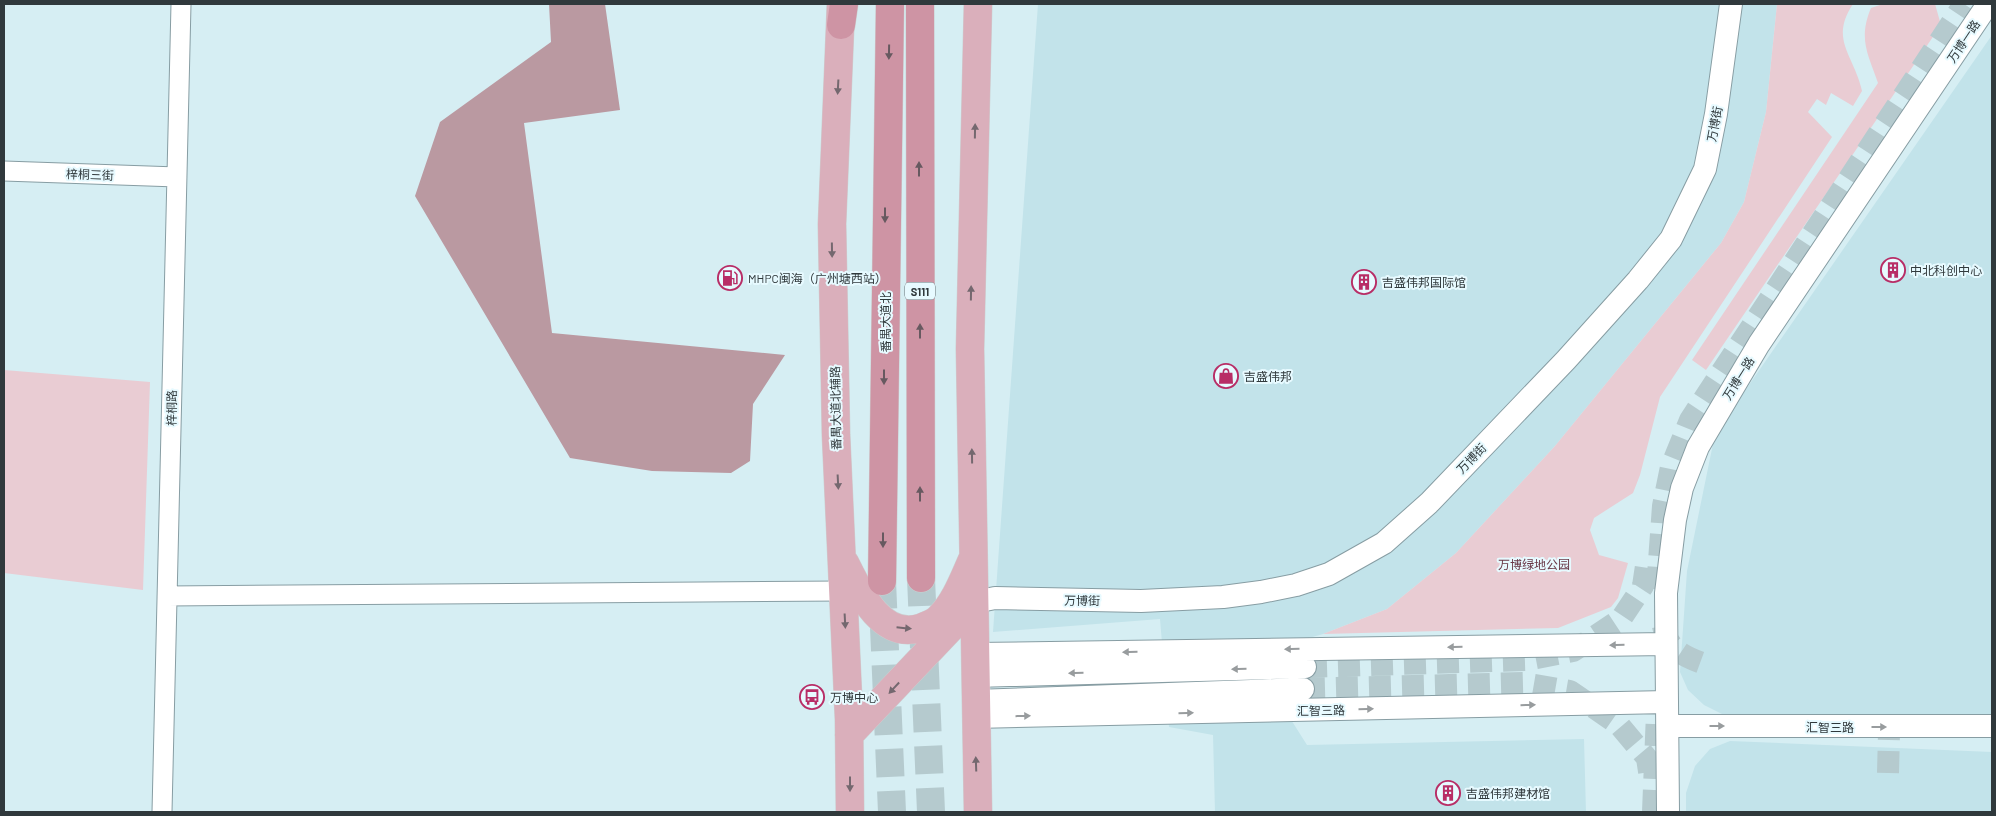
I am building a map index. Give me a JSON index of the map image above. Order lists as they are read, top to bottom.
{
  "streets": {
    "highway": ["S111", "番禺大道北"],
    "main road": ["番禺大道北辅路"],
    "street": [
      "万博一路",
      "万博街",
      "梓桐三街",
      "梓桐路",
      "汇智三路"
    ]
  },
  "crossings": [
    ["万博一路", "汇智三路"],
    ["梓桐三街", "梓桐路"]
  ],
  "parks": ["万博绿地公园"],
  "places": {
    "building": ["中北科创中心", "吉盛伟邦国际馆", "吉盛伟邦建材馆"],
    "fuel station": ["MHPC闽海（广州塘西站）"],
    "shop": ["吉盛伟邦"],
    "bus stop": ["万博中心"]
  }
}
